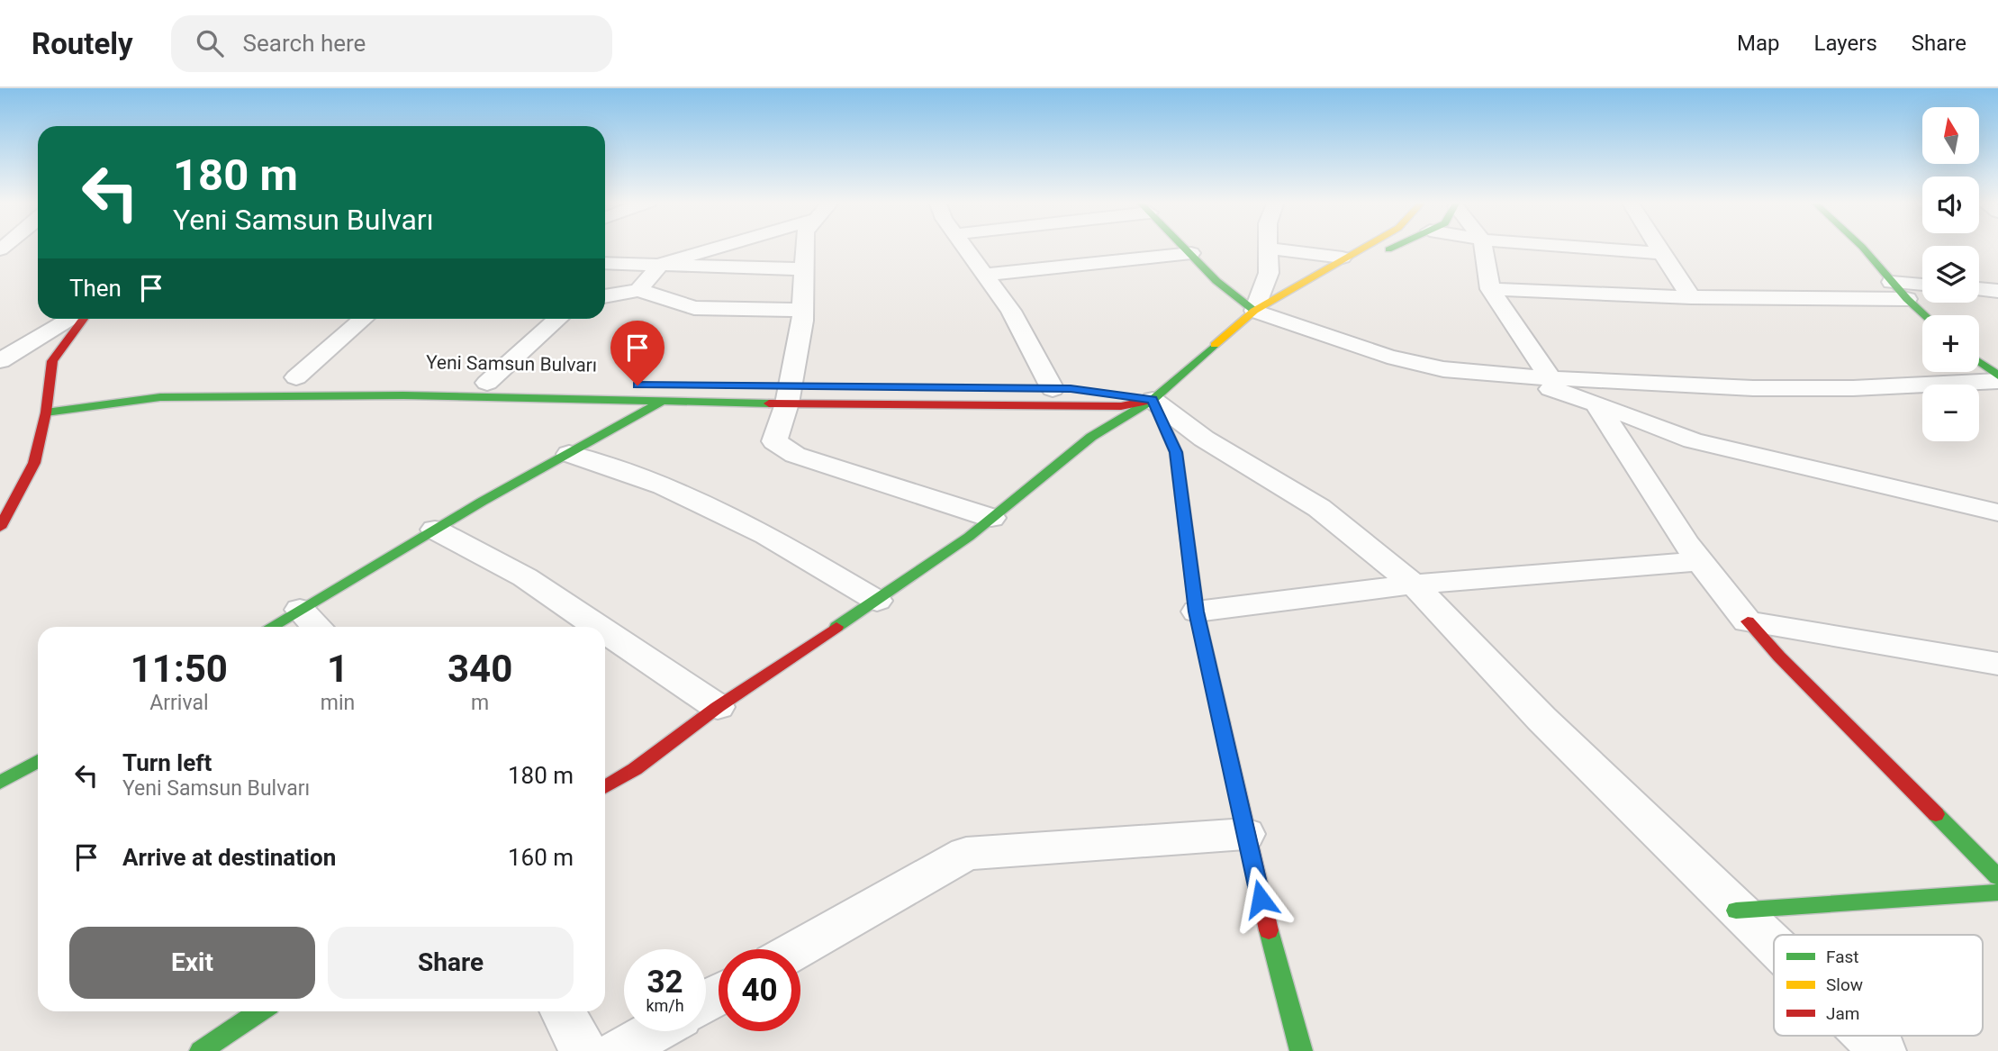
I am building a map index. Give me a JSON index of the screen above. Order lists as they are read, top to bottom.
{
  "streets": {
    "main road": ["Yeni Samsun Bulvarı"]
  },
  "legend": ["Fast", "Slow", "Jam"],
  "north": "top",
  "page": {
    "header": "Routely",
    "search": "Search here",
    "nav": ["Map", "Layers", "Share"],
    "map_buttons": ["+", "−"],
    "turn": ["180 m", "Yeni Samsun Bulvarı"],
    "then": "Then",
    "eta": [
      "11:50",
      "Arrival",
      "1",
      "min",
      "340",
      "m"
    ],
    "list": [
      {
        "name": "Turn left",
        "note": "Yeni Samsun Bulvarı",
        "value": "180 m"
      },
      {
        "name": "Arrive at destination",
        "value": "160 m"
      }
    ],
    "buttons": ["Exit", "Share"],
    "speed": "32 km/h",
    "limit": "40"
  }
}
